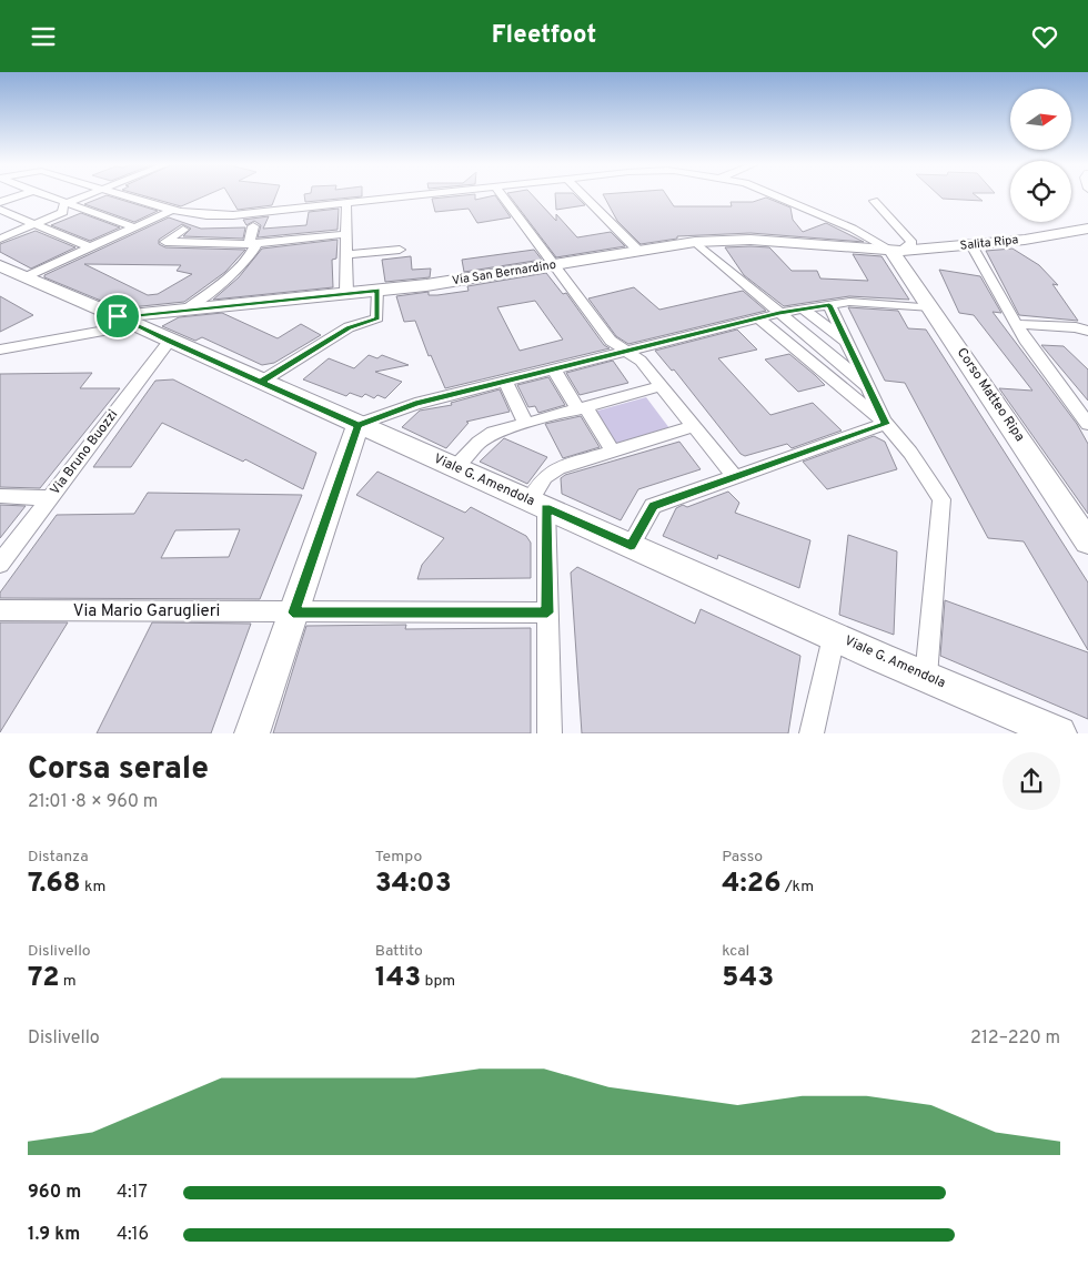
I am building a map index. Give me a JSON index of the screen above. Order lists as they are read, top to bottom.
{
  "streets": {
    "street": [
      "Salita Ripa",
      "Via San Bernardino",
      "Corso Matteo Ripa",
      "Via Bruno Buozzi",
      "Viale G. Amendola",
      "Via Mario Garuglieri"
    ]
  },
  "crossings": [
    ["Salita Ripa", "Via San Bernardino"],
    ["Salita Ripa", "Corso Matteo Ripa"],
    ["Via San Bernardino", "Corso Matteo Ripa"],
    ["Via San Bernardino", "Viale G. Amendola"],
    ["Via Bruno Buozzi", "Viale G. Amendola"]
  ],
  "north": "right",
  "page": {
    "header": "Fleetfoot",
    "heading": ["Corsa serale", "21:01 · 8 × 960 m"],
    "stats": [
      ["Distanza", "7.68 km"],
      ["Tempo", "34:03"],
      ["Passo", "4:26 /km"],
      ["Dislivello", "72 m"],
      ["Battito", "143 bpm"],
      ["kcal", "543"]
    ],
    "chart": ["Dislivello", "212–220 m"],
    "list": [
      {
        "name": "960 m",
        "note": "4:17"
      },
      {
        "name": "1.9 km",
        "note": "4:16"
      }
    ]
  }
}
